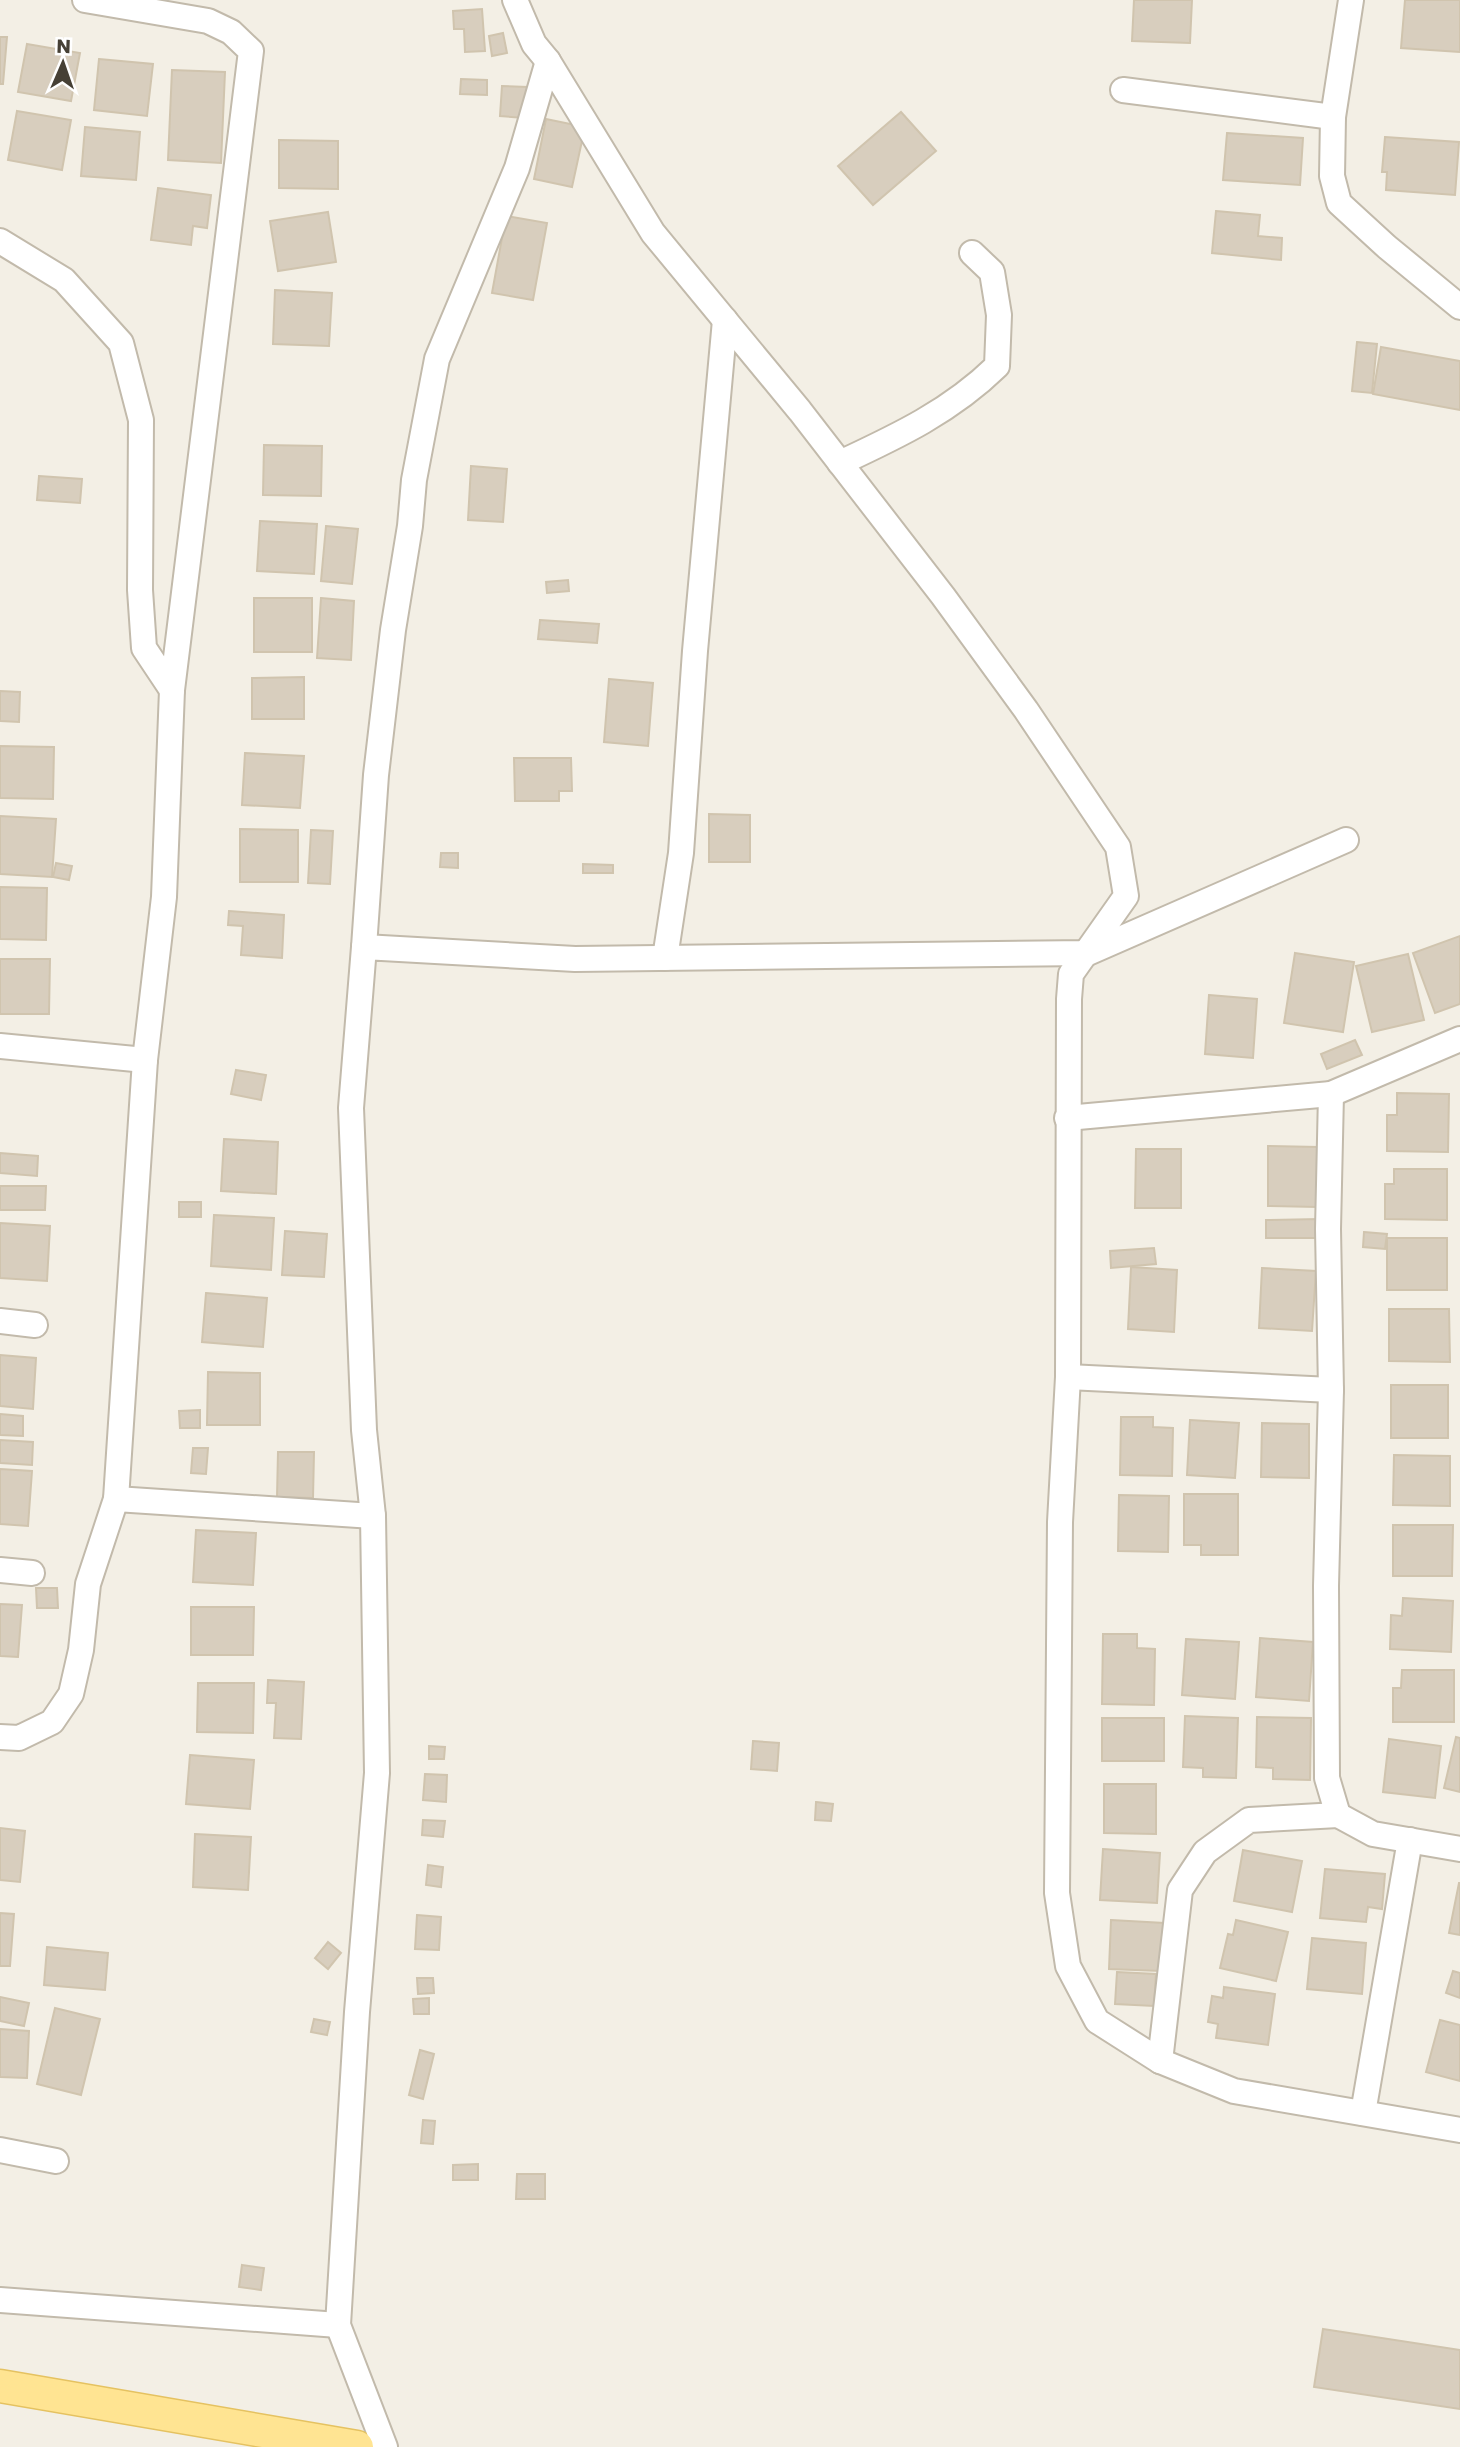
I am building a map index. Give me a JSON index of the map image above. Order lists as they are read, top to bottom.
{
  "north": "top"
}
